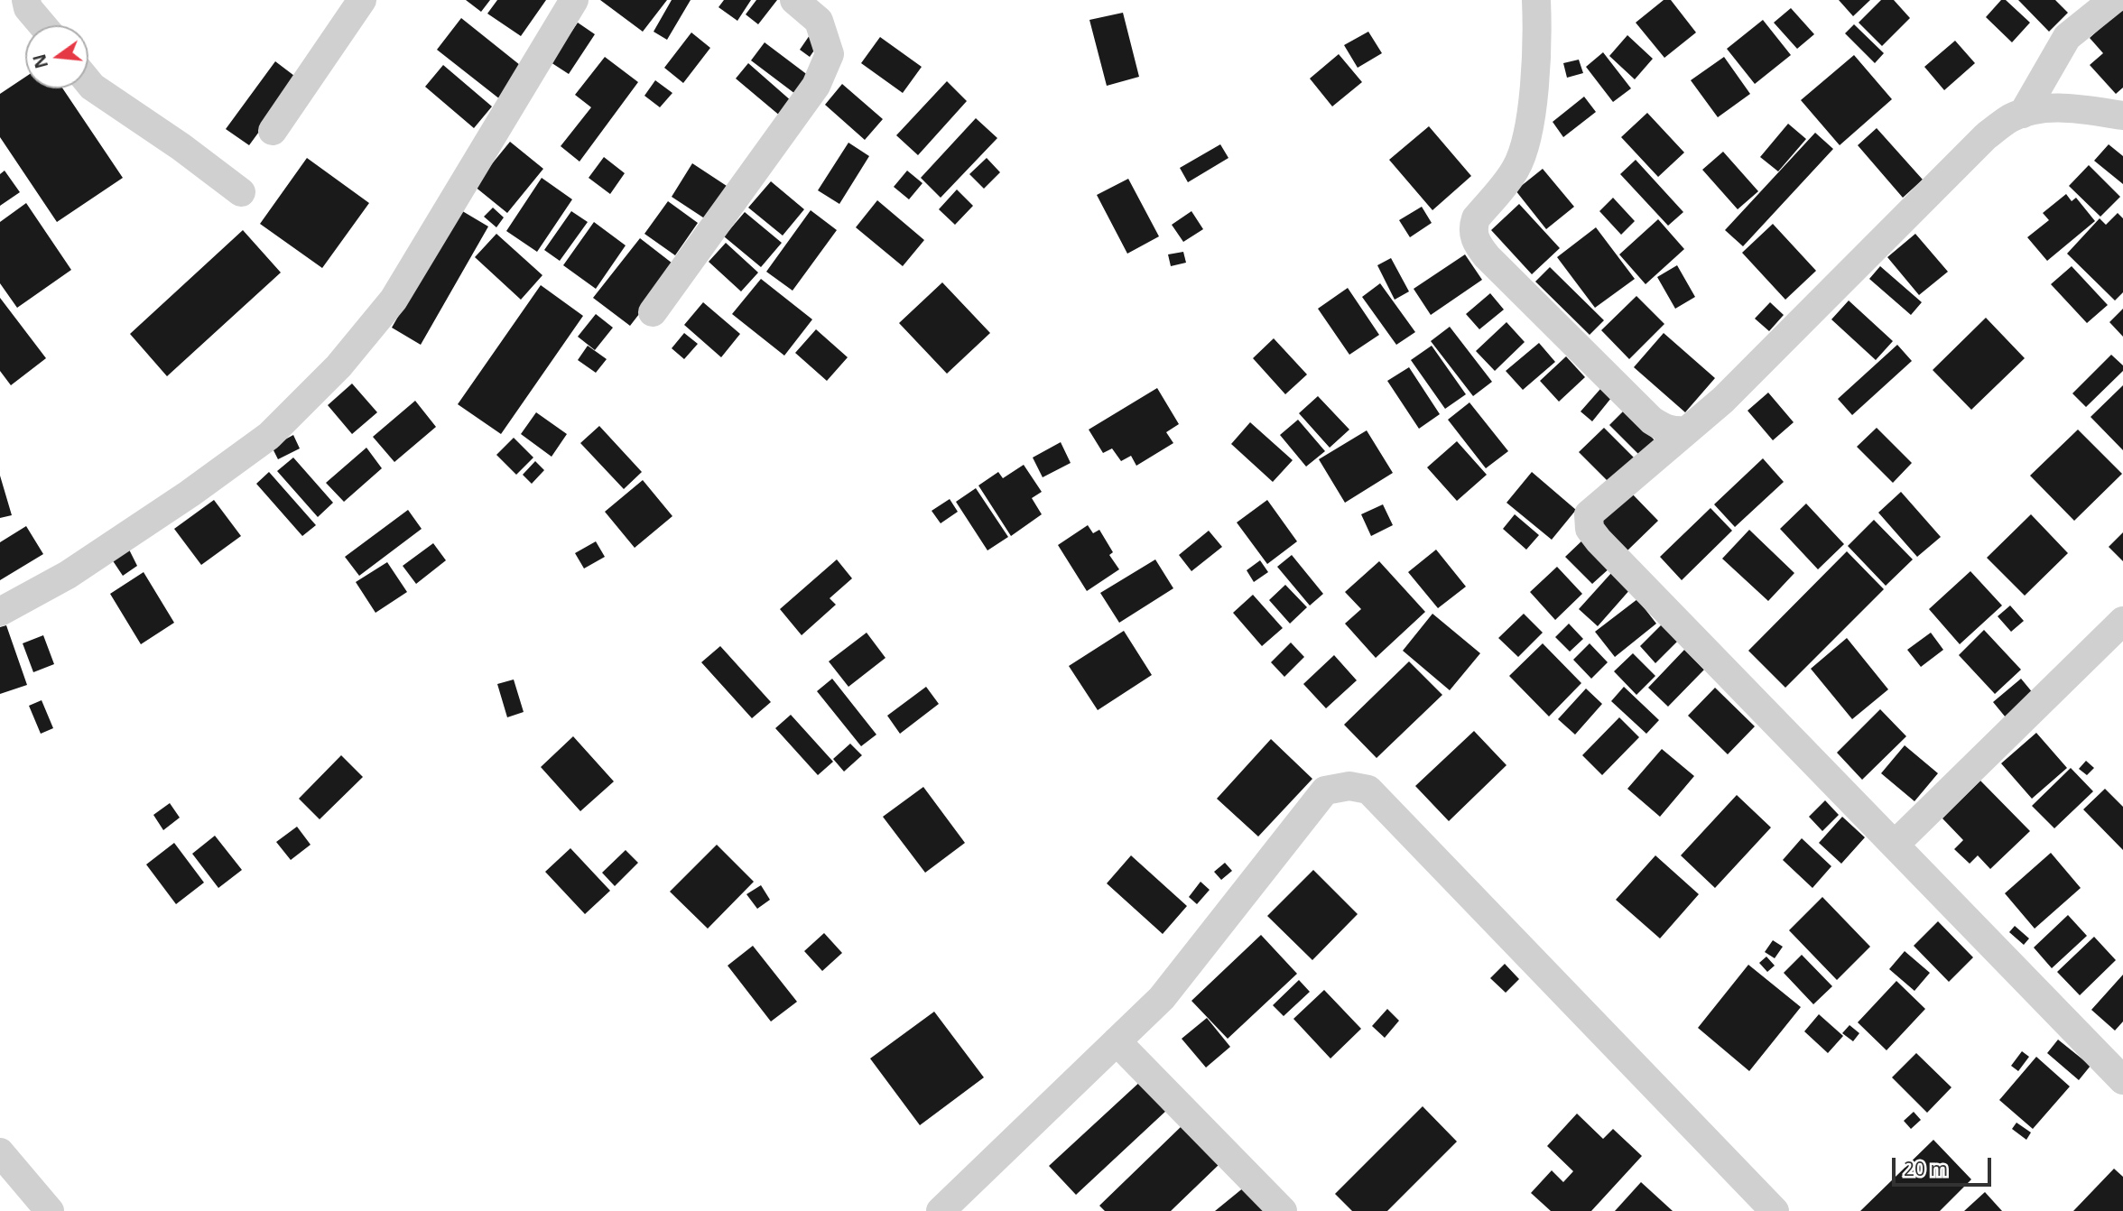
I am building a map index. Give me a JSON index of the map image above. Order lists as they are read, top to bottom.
{
  "scale_bar": "20 m",
  "north": "left"
}
